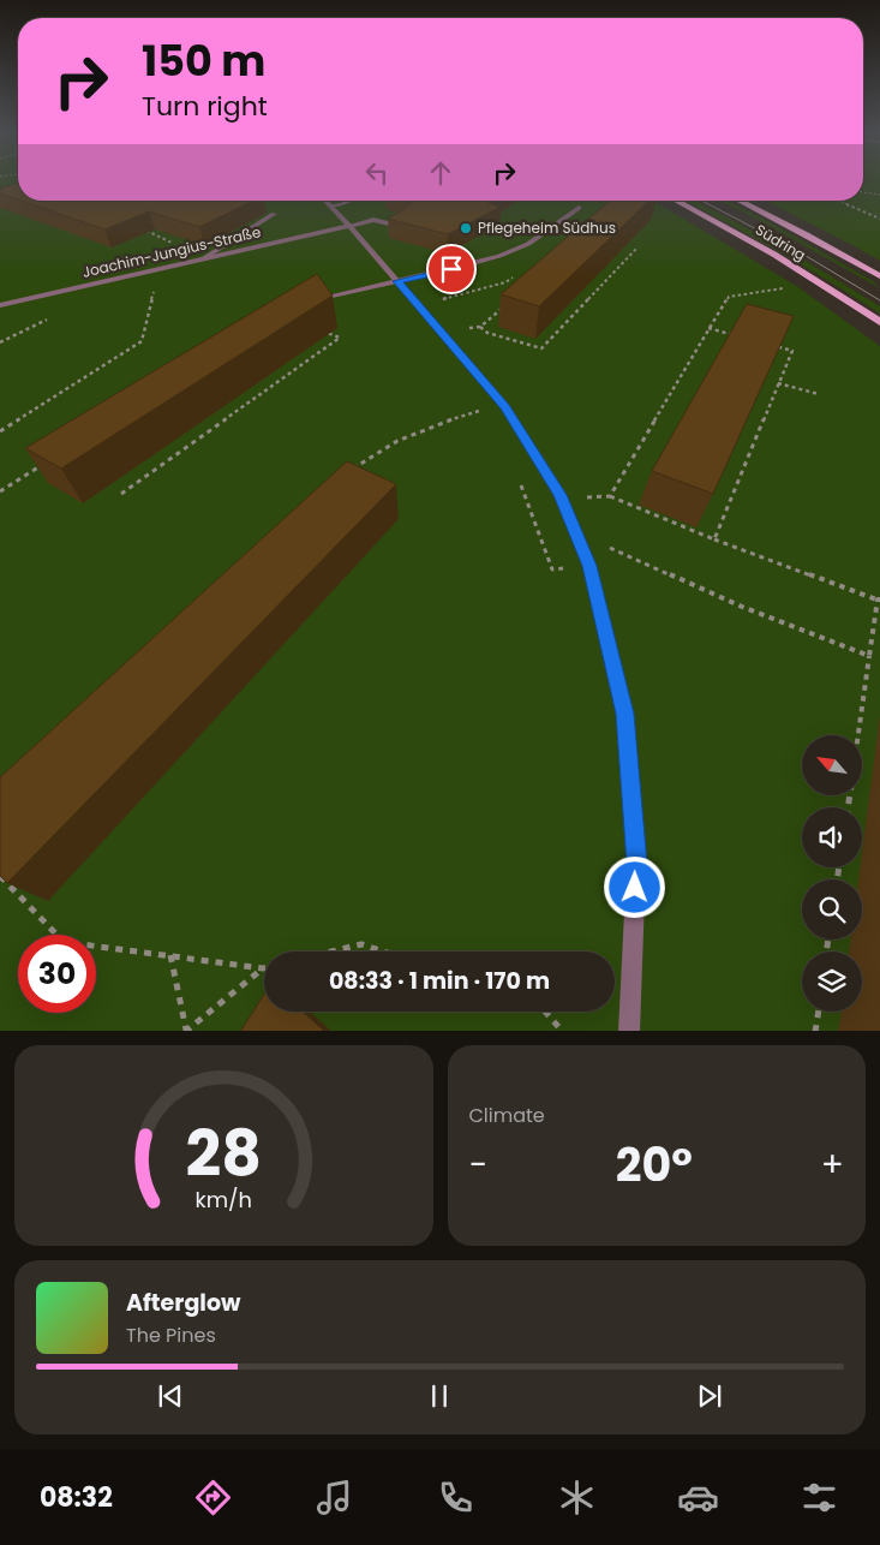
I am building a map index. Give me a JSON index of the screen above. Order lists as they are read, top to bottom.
{
  "streets": {
    "main road": ["Südring"],
    "street": ["Joachim-Jungius-Straße"]
  },
  "places": ["Pflegeheim Südhus"],
  "north": "top left",
  "page": {
    "turn": ["150 m", "Turn right"],
    "limit": "30",
    "trip": "08:33 · 1 min · 170 m",
    "tile": "Climate",
    "heat": ["−", "20°", "+"],
    "song": ["Afterglow", "The Pines"],
    "tabs": "08:32",
    "gauge": ["28", "km/h"]
  }
}
